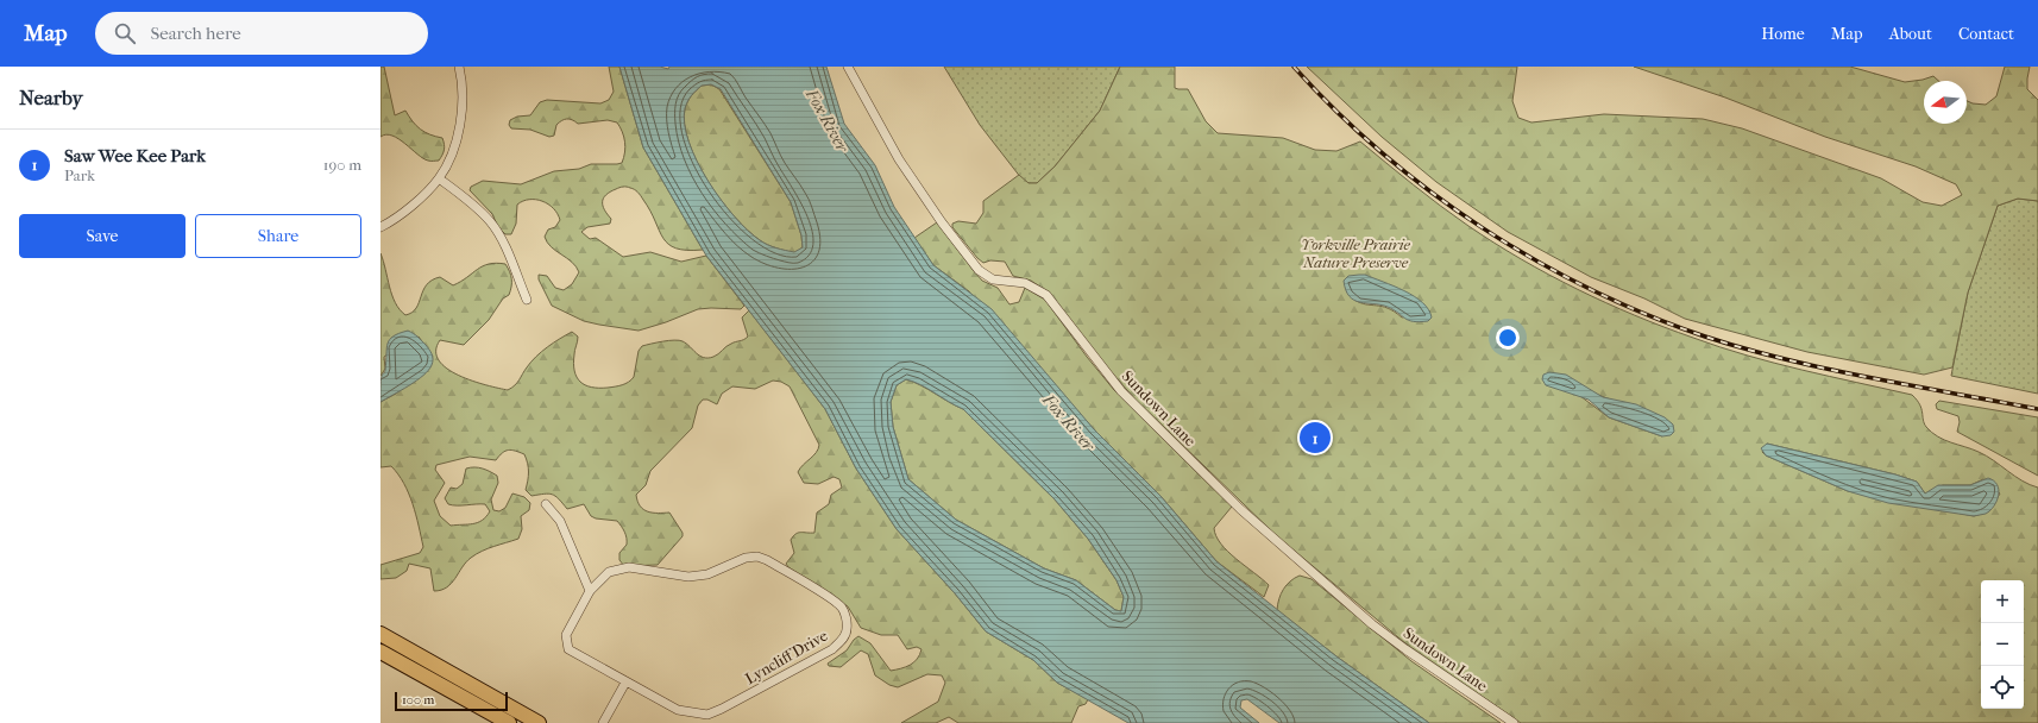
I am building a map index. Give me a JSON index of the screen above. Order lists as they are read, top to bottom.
{
  "streets": {
    "street": ["Sundown Lane", "Lyncliff Drive"]
  },
  "water": ["Fox River"],
  "parks": ["Yorkville Prairie Nature Preserve"],
  "scale_bar": "100 m",
  "north": "left",
  "page": {
    "header": "Map",
    "search": "Search here",
    "nav": [
      "Home",
      "Map",
      "About",
      "Contact"
    ],
    "heading": "Nearby",
    "list": [
      {
        "mark": "1",
        "name": "Saw Wee Kee Park",
        "note": "Park",
        "value": "190 m"
      }
    ],
    "buttons": ["Save", "Share"],
    "pins": "1",
    "map_buttons": ["+", "−"],
    "scale": "100 m"
  }
}
